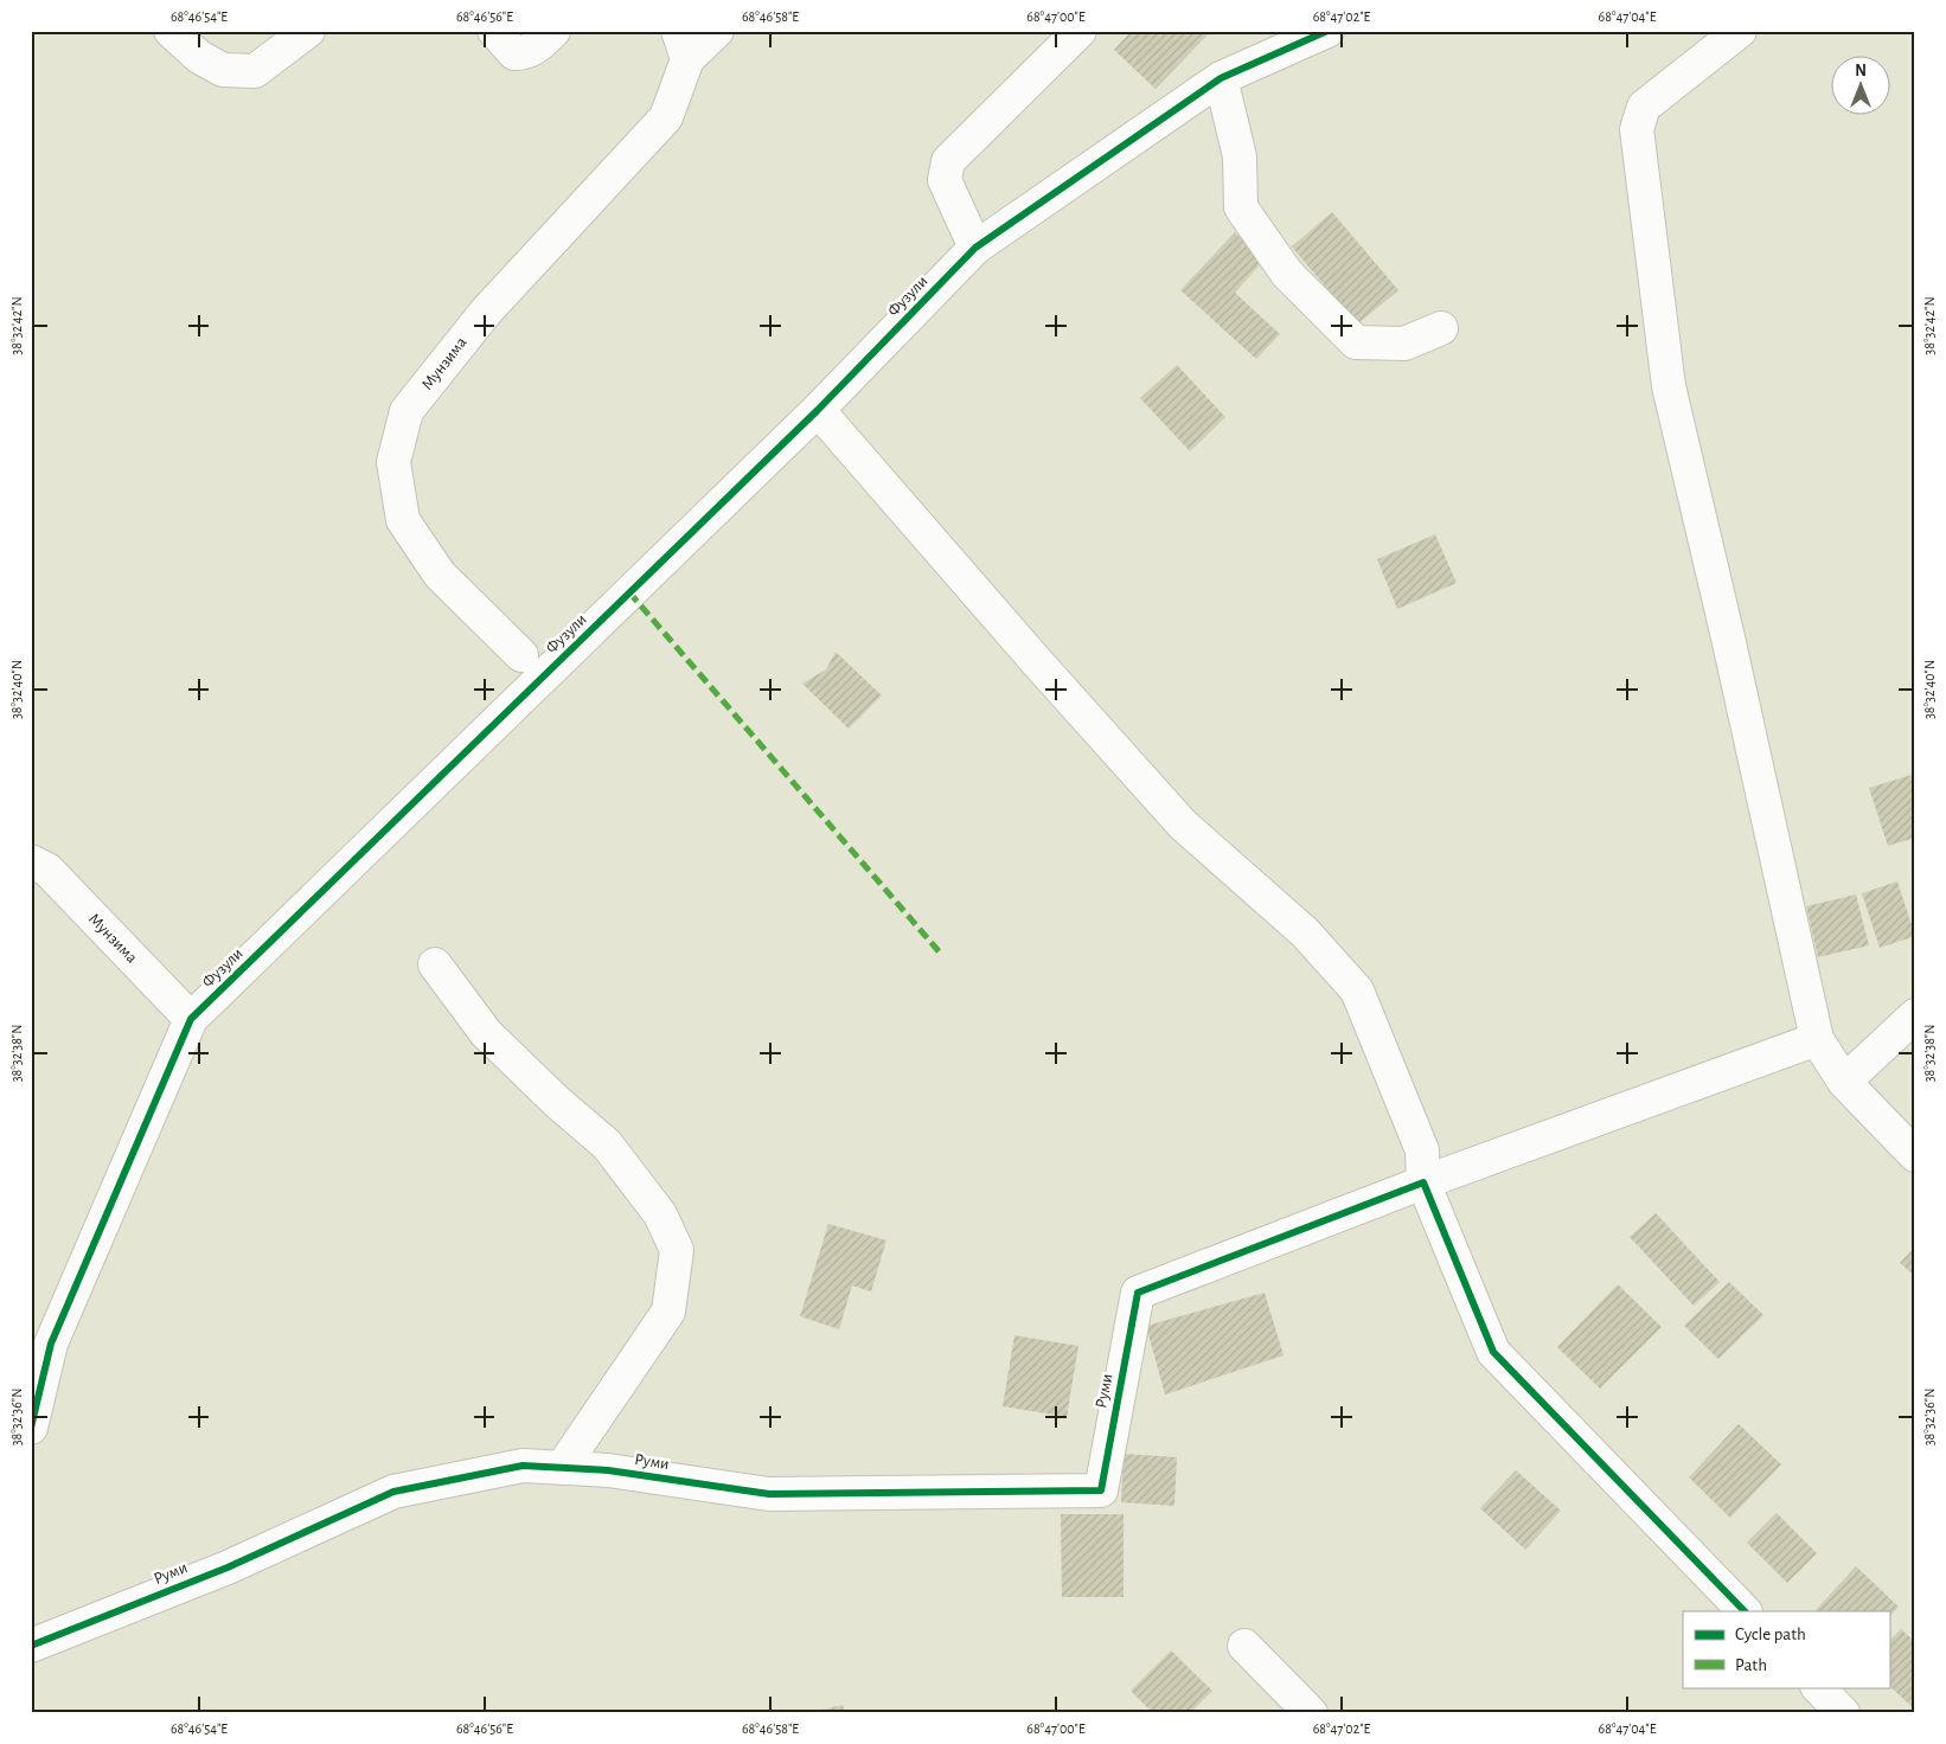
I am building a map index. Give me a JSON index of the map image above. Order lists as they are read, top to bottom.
{
  "streets": {
    "street": ["Фузули", "Мунзима", "Руми"]
  },
  "crossings": [
    ["Фузули", "Мунзима"]
  ],
  "legend": ["Cycle path", "Path"],
  "north": "top",
  "coordinates": [
    "68°46'54\"E",
    "68°46'56\"E",
    "68°46'58\"E",
    "68°47'00\"E",
    "68°47'02\"E",
    "68°47'04\"E",
    "38°32'42\"N",
    "38°32'40\"N",
    "38°32'38\"N",
    "38°32'36\"N"
  ]
}
